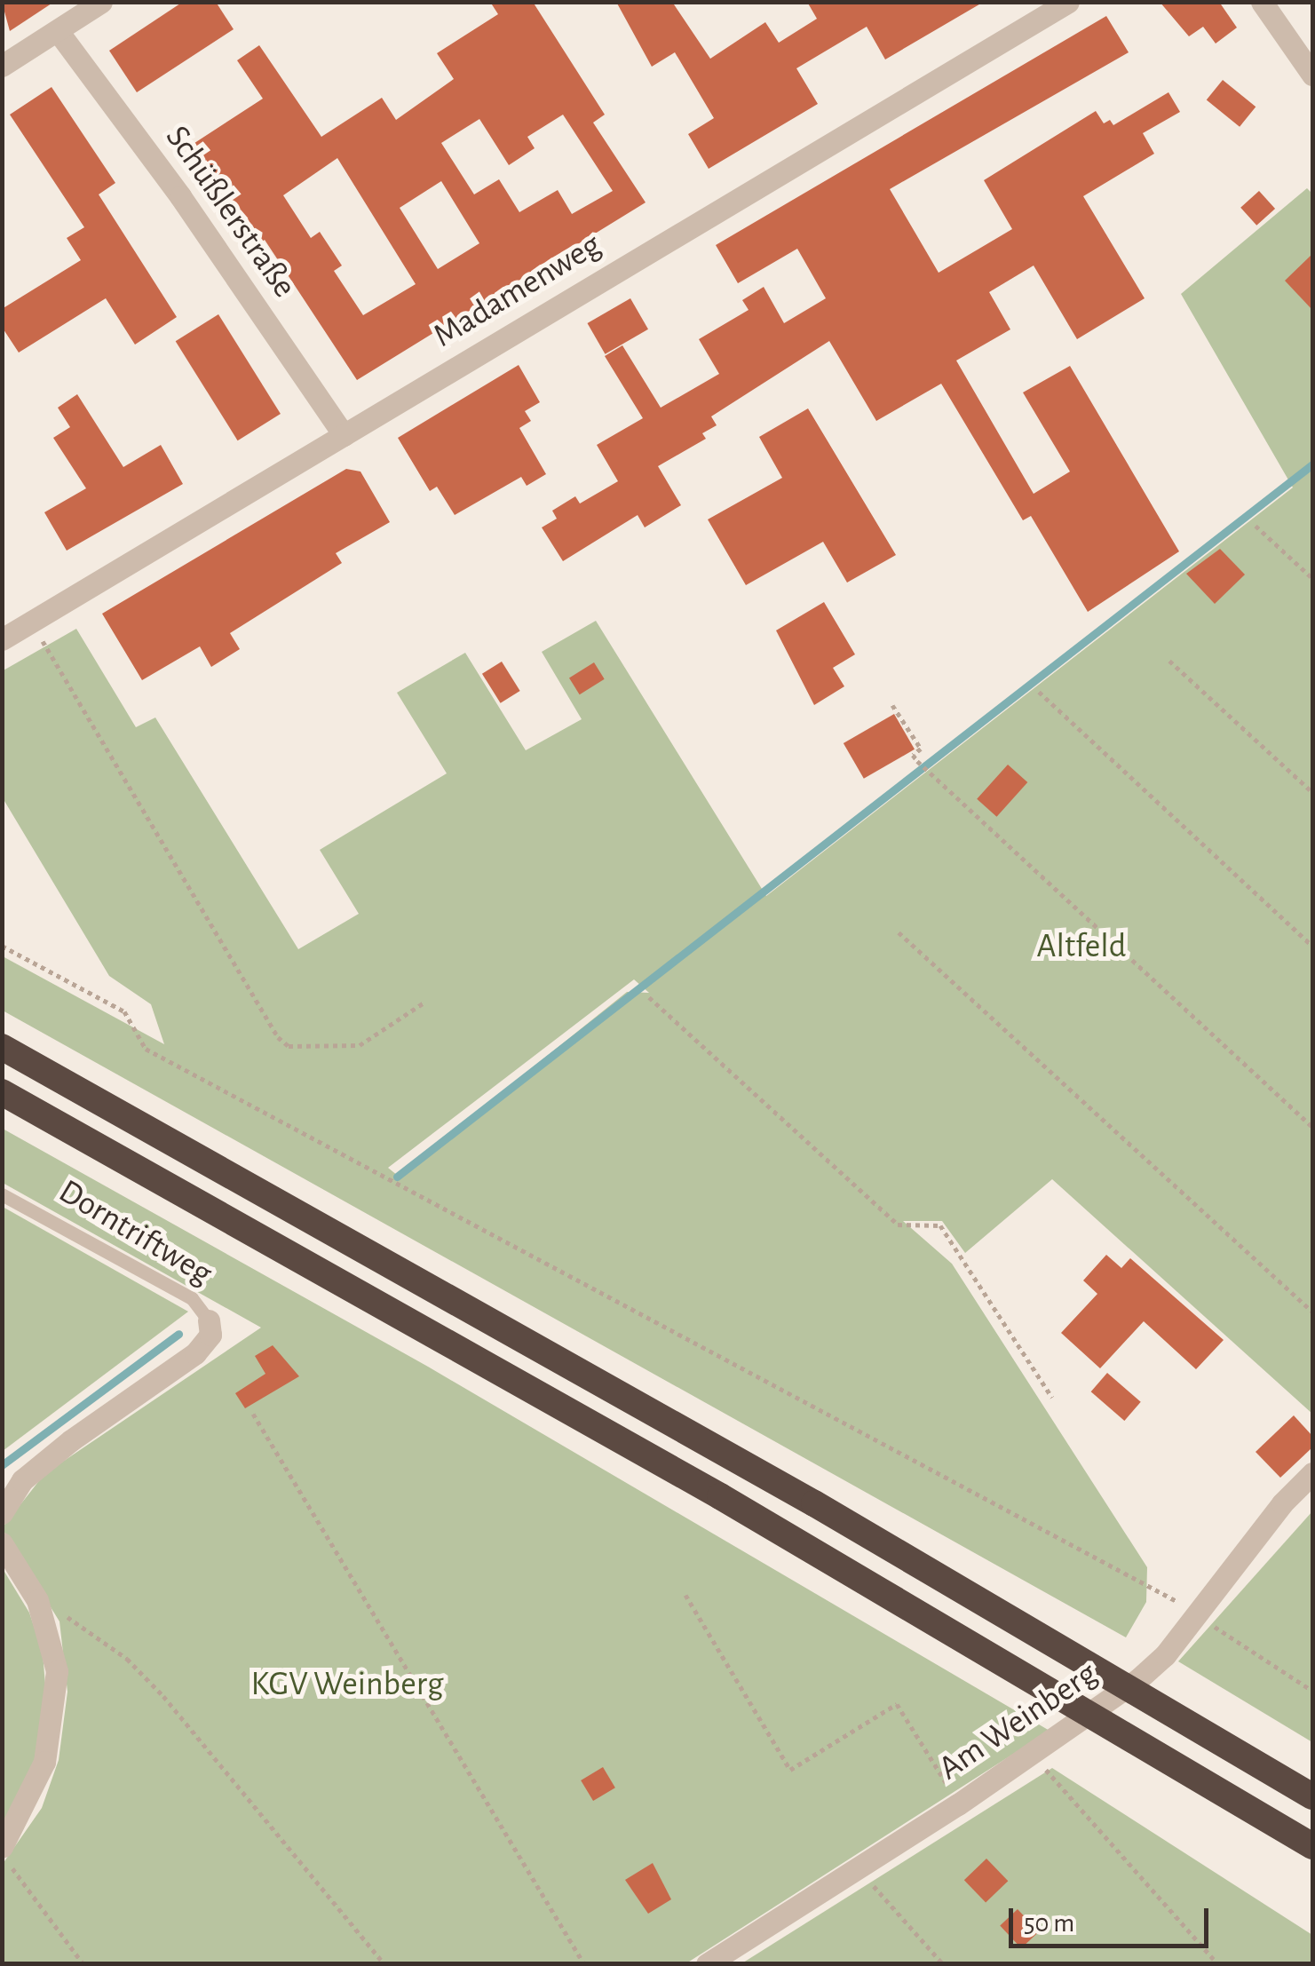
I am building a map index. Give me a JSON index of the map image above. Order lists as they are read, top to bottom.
{
  "streets": {
    "street": [
      "Schüßlerstraße",
      "Madamenweg",
      "Dorntriftweg",
      "Am Weinberg"
    ]
  },
  "crossings": [
    ["Schüßlerstraße", "Madamenweg"]
  ],
  "parks": ["Altfeld", "KGV Weinberg"],
  "scale_bar": "50 m"
}
